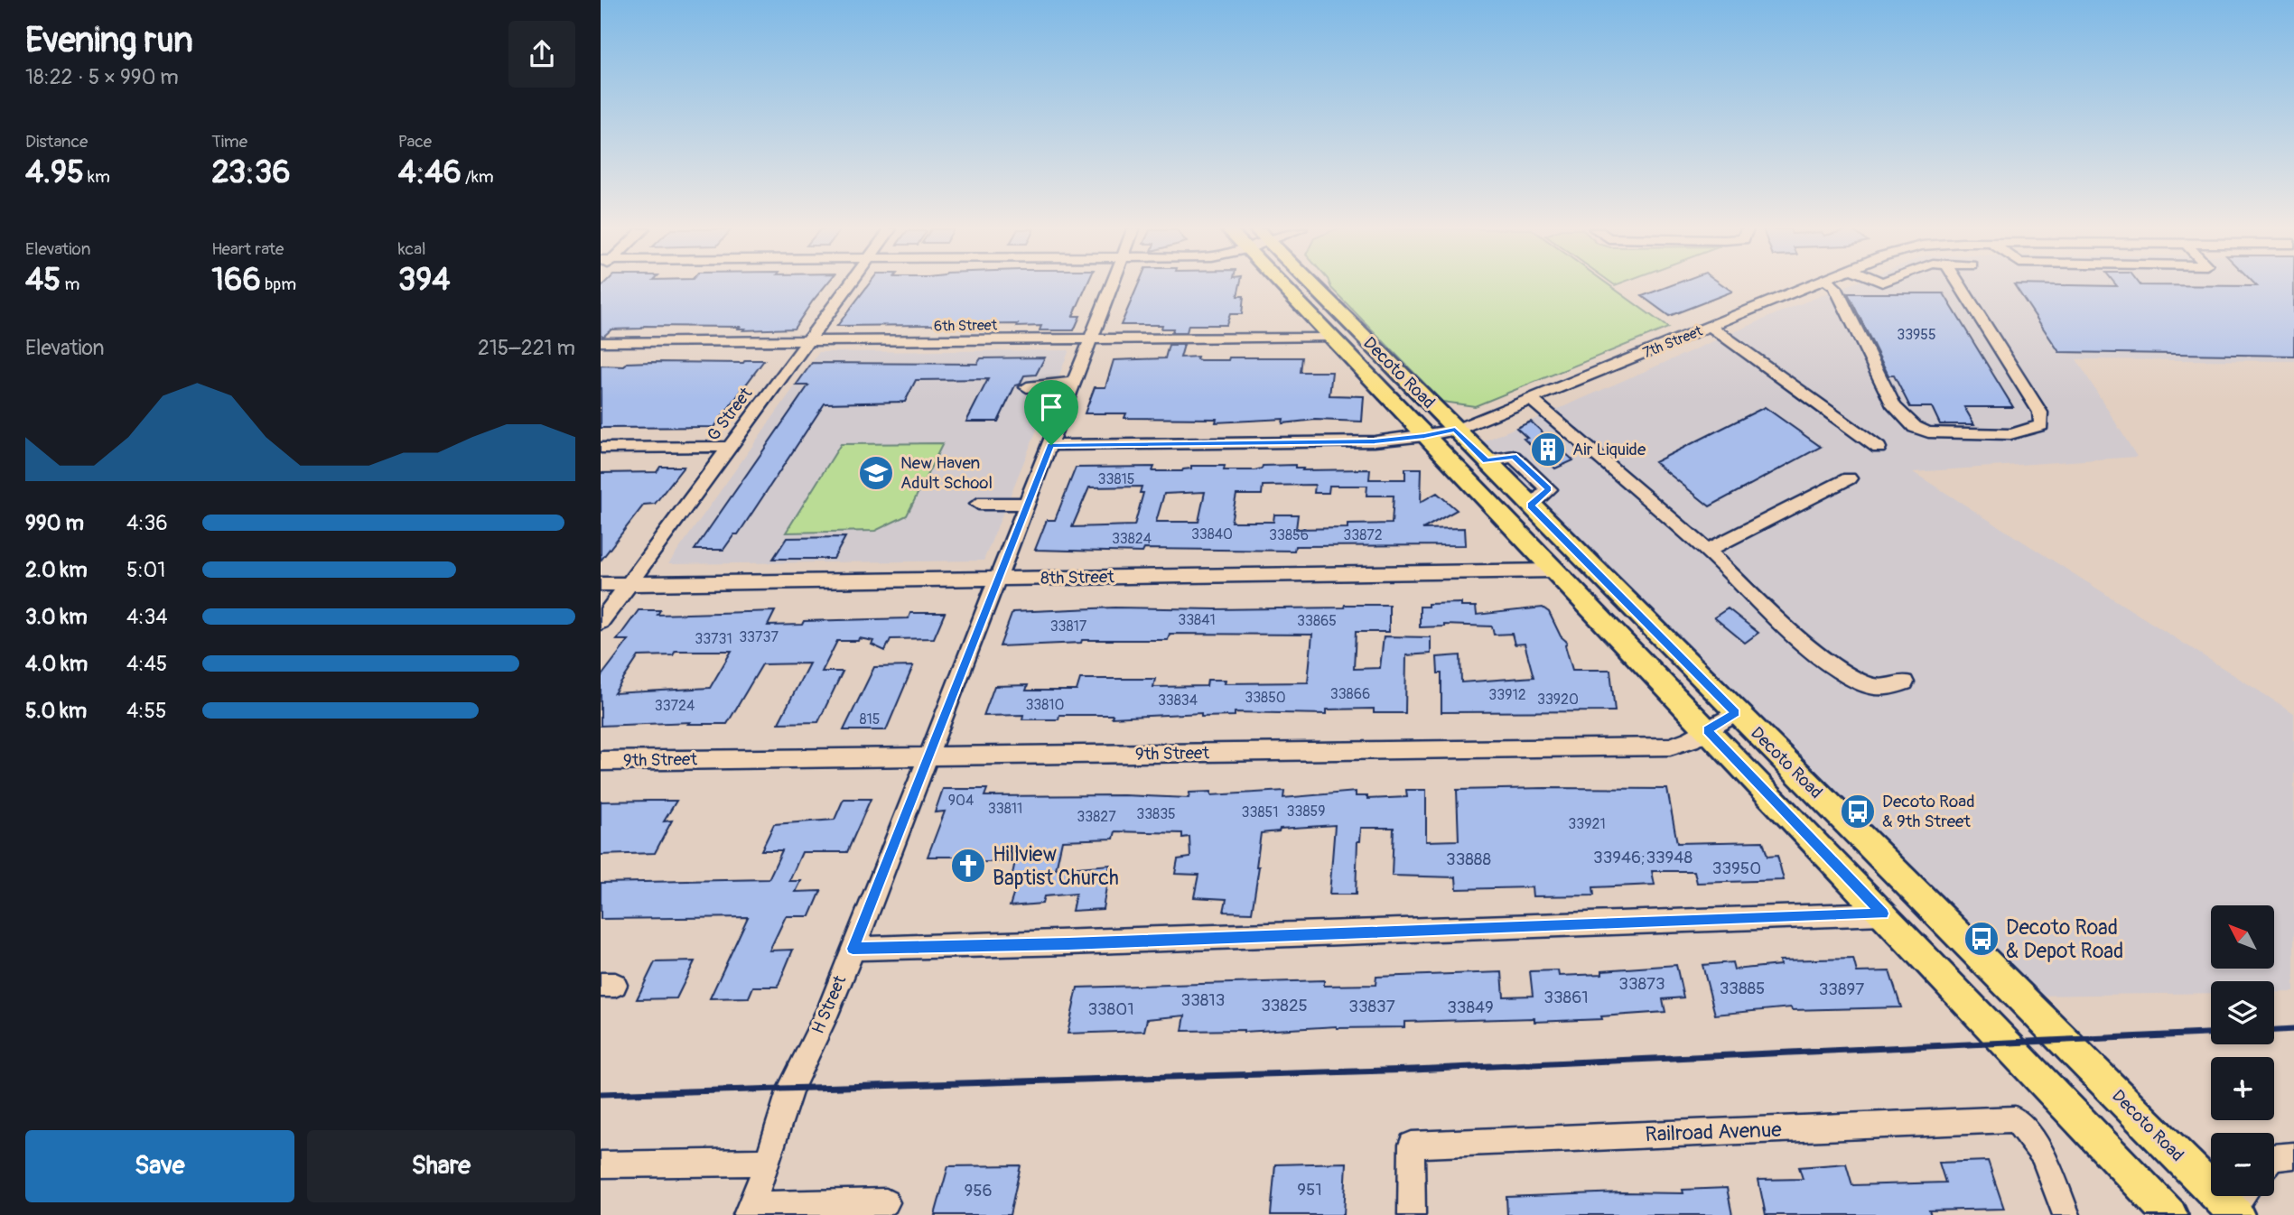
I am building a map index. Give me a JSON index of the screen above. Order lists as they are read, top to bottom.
{
  "streets": {
    "main road": ["Decoto Road"],
    "street": [
      "6th Street",
      "7th Street",
      "G Street",
      "8th Street",
      "9th Street",
      "H Street",
      "Railroad Avenue"
    ]
  },
  "crossings": [
    ["6th Street", "Decoto Road"],
    ["6th Street", "G Street"],
    ["6th Street", "H Street"],
    ["7th Street", "Decoto Road"],
    ["7th Street", "H Street"],
    ["Decoto Road", "8th Street"],
    ["Decoto Road", "9th Street"],
    ["G Street", "8th Street"],
    ["8th Street", "H Street"],
    ["9th Street", "H Street"]
  ],
  "places": {
    "building": ["Air Liquide"],
    "school or university": ["New Haven Adult School"],
    "bus stop": ["Decoto Road & 9th Street", "Decoto Road & Depot Road"],
    "church": ["Hillview Baptist Church"]
  },
  "house_numbers": [
    "33955",
    "33815",
    "33840",
    "33856",
    "33872",
    "33824",
    "33841",
    "33865",
    "33817",
    "33737",
    "33731",
    "33866",
    "33912",
    "33850",
    "33920",
    "33834",
    "33810",
    "33724",
    "815",
    "904",
    "33811",
    "33859",
    "33851",
    "33835",
    "33827",
    "33921",
    "33946;33948",
    "33888",
    "33950",
    "33873",
    "33885",
    "33897",
    "33861",
    "33813",
    "33825",
    "33837",
    "33849",
    "33801",
    "951",
    "956"
  ],
  "north": "top left",
  "page": {
    "heading": ["Evening run", "18:22 · 5 × 990 m"],
    "stats": [
      ["Distance", "4.95 km"],
      ["Time", "23:36"],
      ["Pace", "4:46 /km"],
      ["Elevation", "45 m"],
      ["Heart rate", "166 bpm"],
      ["kcal", "394"]
    ],
    "chart": ["Elevation", "215–221 m"],
    "list": [
      {
        "name": "990 m",
        "note": "4:36"
      },
      {
        "name": "2.0 km",
        "note": "5:01"
      },
      {
        "name": "3.0 km",
        "note": "4:34"
      },
      {
        "name": "4.0 km",
        "note": "4:45"
      },
      {
        "name": "5.0 km",
        "note": "4:55"
      }
    ],
    "map_buttons": ["+", "−"],
    "buttons": ["Save", "Share"]
  }
}
